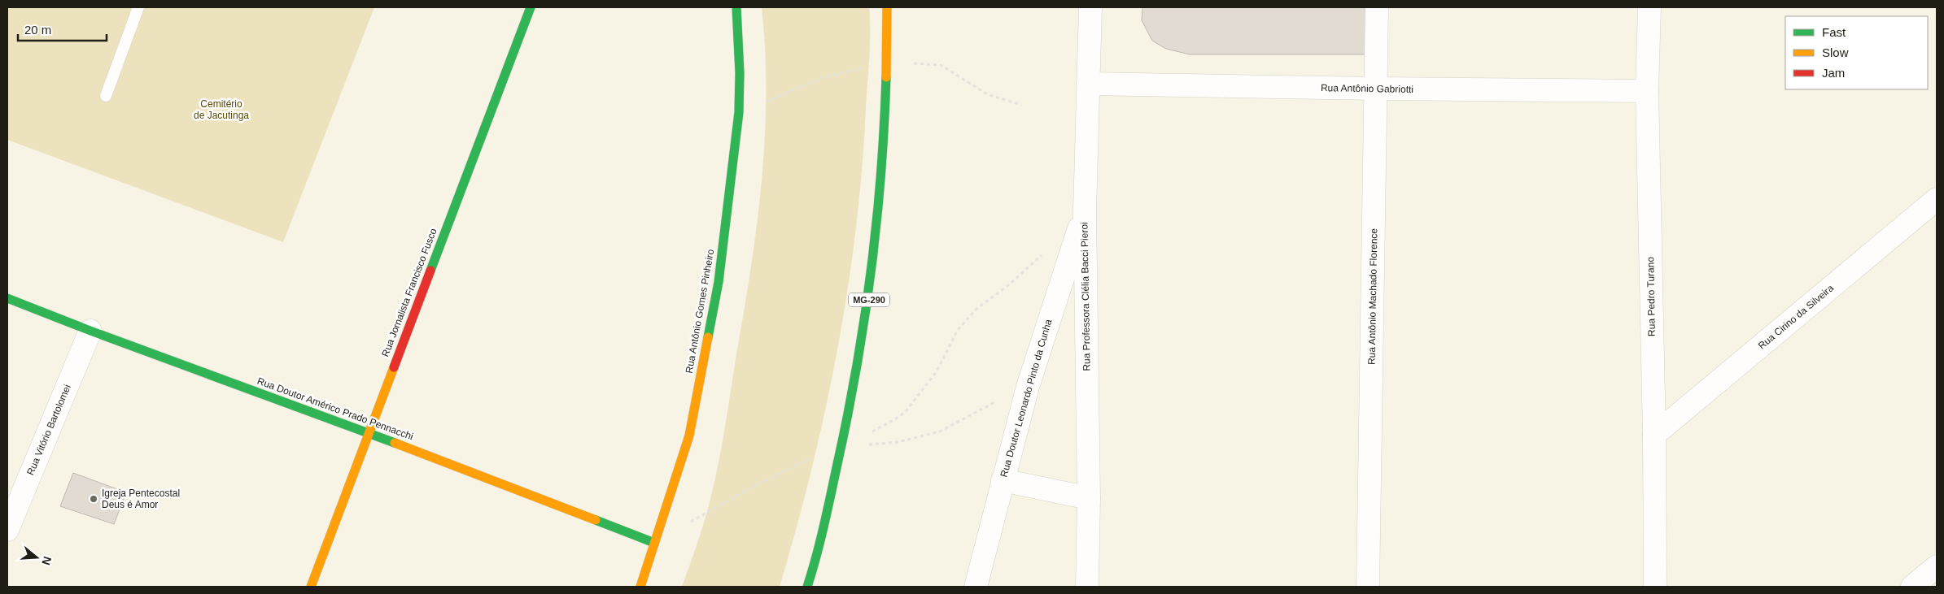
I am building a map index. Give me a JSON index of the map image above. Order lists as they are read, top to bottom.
{
  "streets": {
    "main road": [
      "Rua Jornalista Francisco Fusco",
      "MG-290",
      "Rua Antônio Gomes Pinheiro",
      "Rua Doutor Américo Prado Pennacchi"
    ],
    "street": [
      "Rua Antônio Gabriotti",
      "Rua Professora Clélia Bacci Pieroi",
      "Rua Antônio Machado Florence",
      "Rua Pedro Turano",
      "Rua Cirino da Silveira",
      "Rua Doutor Leonardo Pinto da Cunha",
      "Rua Vitório Bartolomei"
    ]
  },
  "crossings": [
    ["Rua Antônio Gabriotti", "Rua Professora Clélia Bacci Pieroi"],
    ["Rua Antônio Gabriotti", "Rua Antônio Machado Florence"],
    ["Rua Antônio Gabriotti", "Rua Pedro Turano"],
    ["Rua Jornalista Francisco Fusco", "Rua Doutor Américo Prado Pennacchi"],
    ["Rua Professora Clélia Bacci Pieroi", "Rua Doutor Leonardo Pinto da Cunha"],
    ["Rua Pedro Turano", "Rua Cirino da Silveira"],
    ["Rua Antônio Gomes Pinheiro", "Rua Doutor Américo Prado Pennacchi"],
    ["Rua Doutor Américo Prado Pennacchi", "Rua Vitório Bartolomei"]
  ],
  "parks": ["Cemitério de Jacutinga"],
  "places": ["Igreja Pentecostal Deus é Amor"],
  "legend": ["Fast", "Slow", "Jam"],
  "scale_bar": "20 m",
  "north": "right"
}
